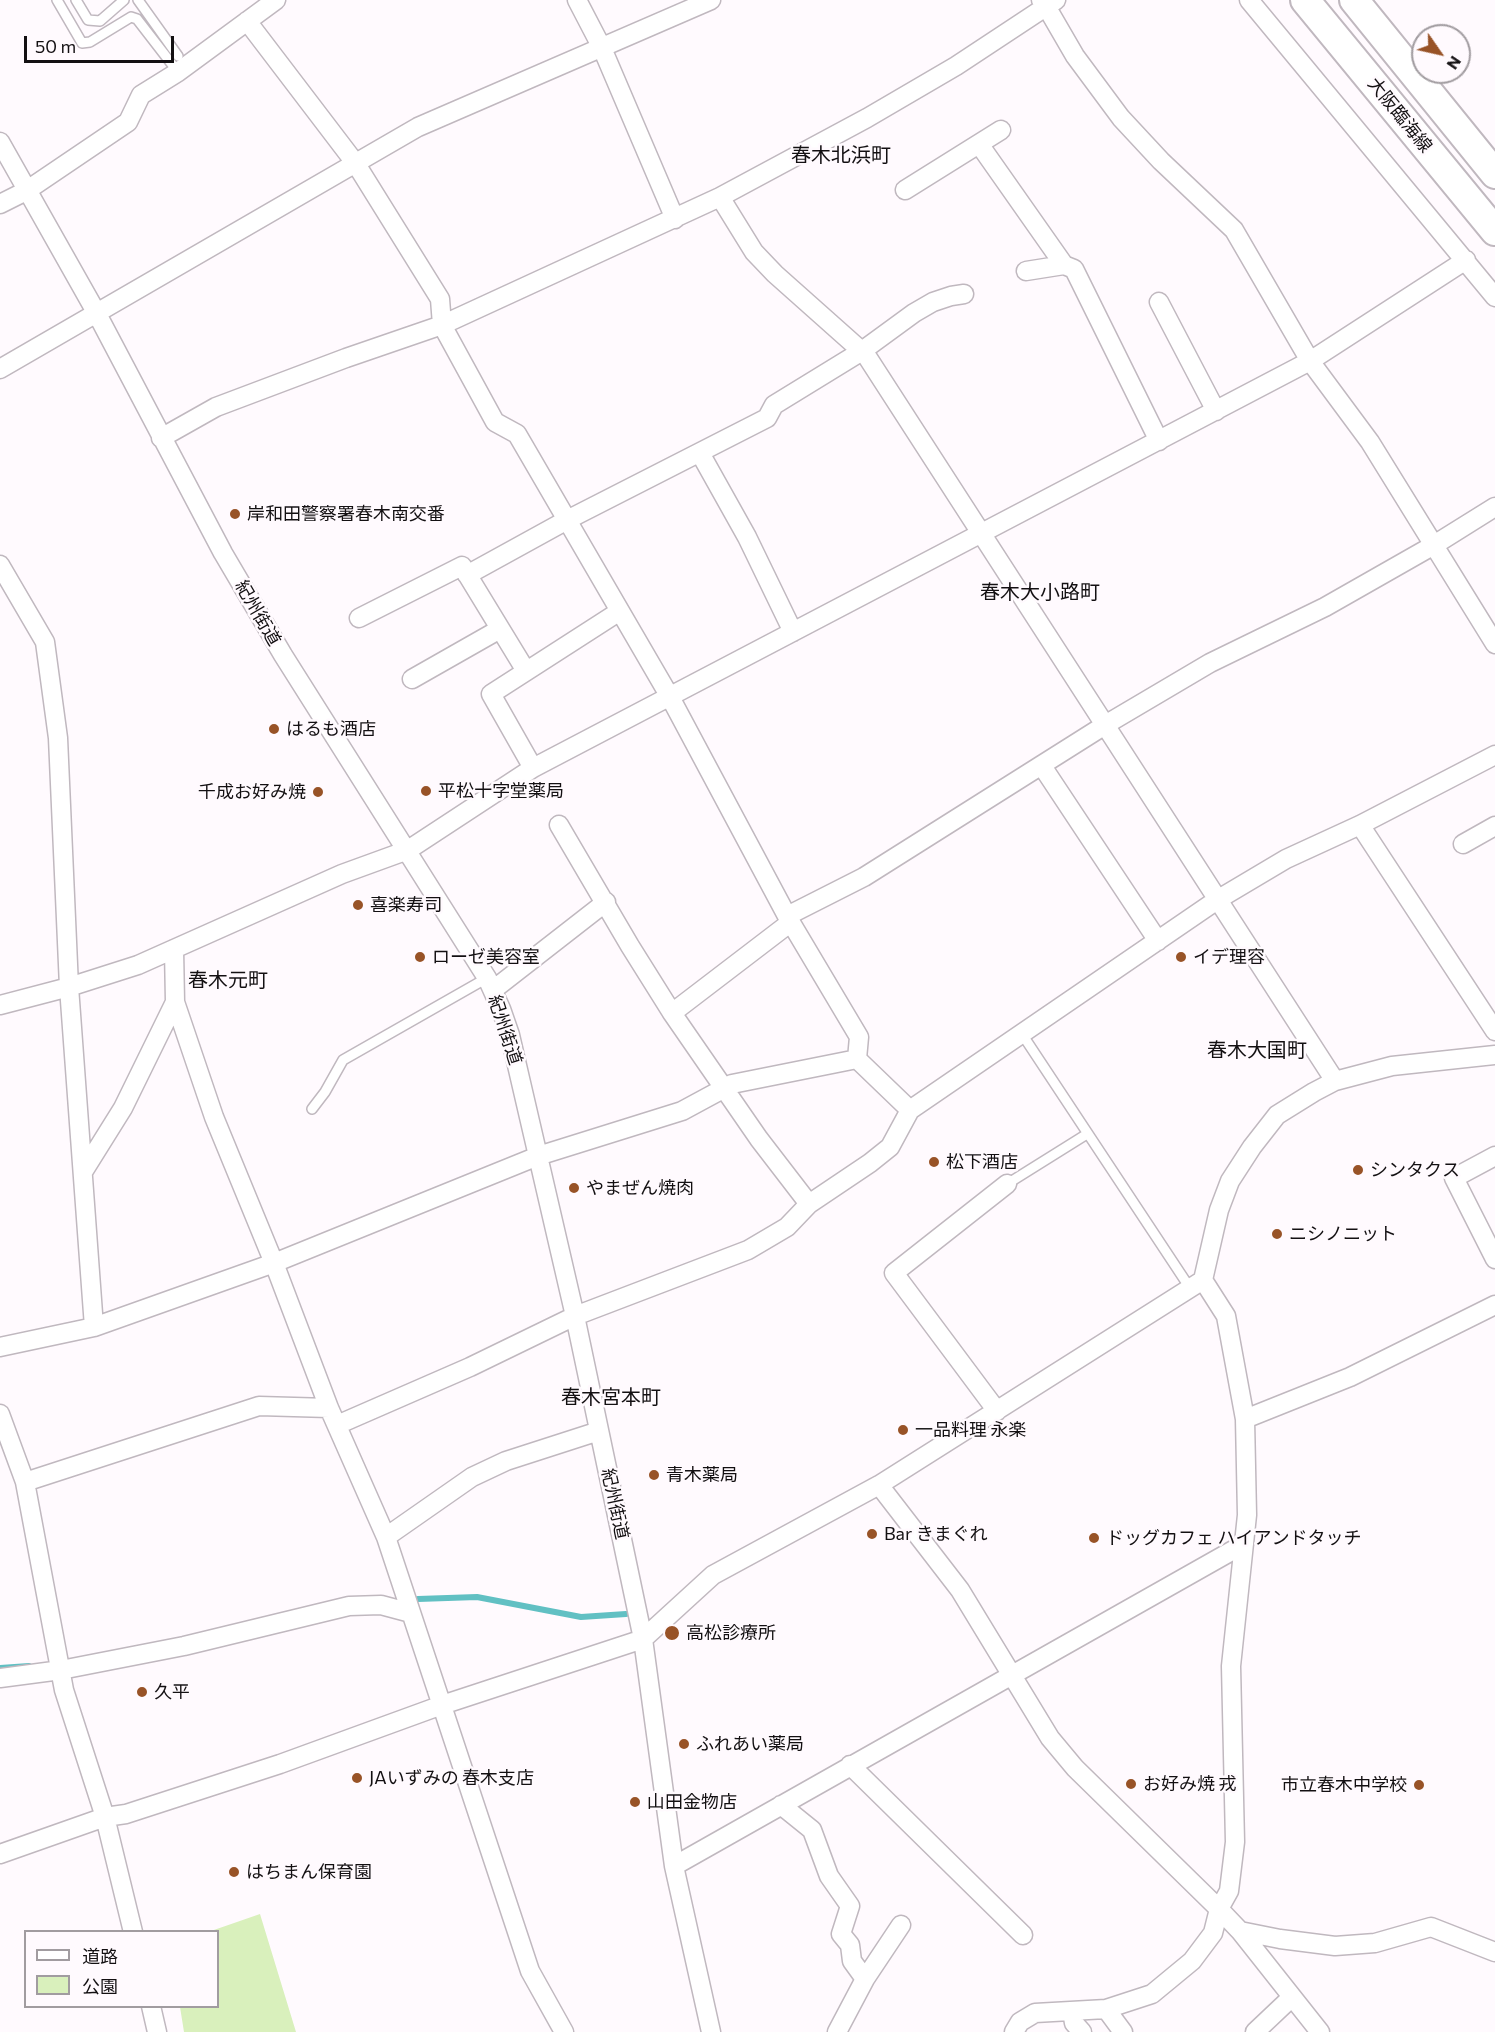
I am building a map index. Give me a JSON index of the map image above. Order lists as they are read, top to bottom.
{
  "streets": {
    "main road": ["大阪臨海線"],
    "street": ["紀州街道"]
  },
  "districts": [
    "春木北浜町",
    "春木大小路町",
    "春木元町",
    "春木大国町",
    "春木宮本町"
  ],
  "places": [
    "岸和田警察署春木南交番",
    "はるも酒店",
    "平松十字堂薬局",
    "千成お好み焼",
    "喜楽寿司",
    "ローゼ美容室",
    "イデ理容",
    "松下酒店",
    "シンタクス",
    "やまぜん焼肉",
    "ニシノニット",
    "一品料理 永楽",
    "青木薬局",
    "Bar きまぐれ",
    "ドッグカフェ ハイアンドタッチ",
    "高松診療所",
    "久平",
    "ふれあい薬局",
    "JAいずみの 春木支店",
    "お好み焼 戎",
    "市立春木中学校",
    "山田金物店",
    "はちまん保育園"
  ],
  "legend": ["道路", "公園"],
  "scale_bar": "50 m",
  "north": "bottom right"
}
